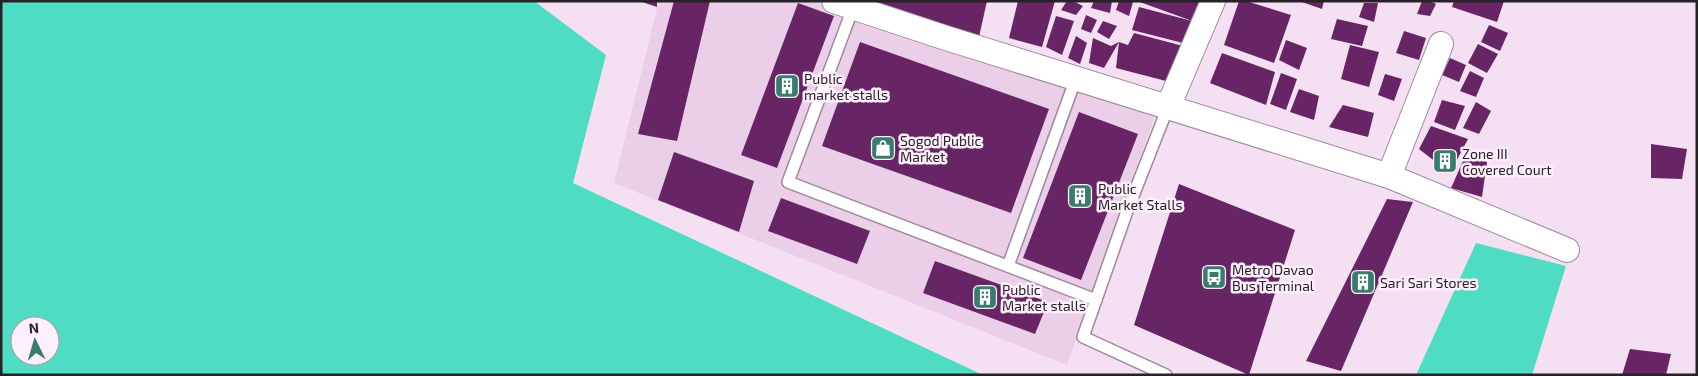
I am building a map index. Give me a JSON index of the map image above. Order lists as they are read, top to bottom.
{
  "places": {
    "building": [
      "Public market stalls",
      "Zone III Covered Court",
      "Public Market Stalls",
      "Sari Sari Stores",
      "Public Market stalls"
    ],
    "shop": ["Sogod Public Market"],
    "bus stop": ["Metro Davao Bus Terminal"]
  },
  "north": "top"
}
